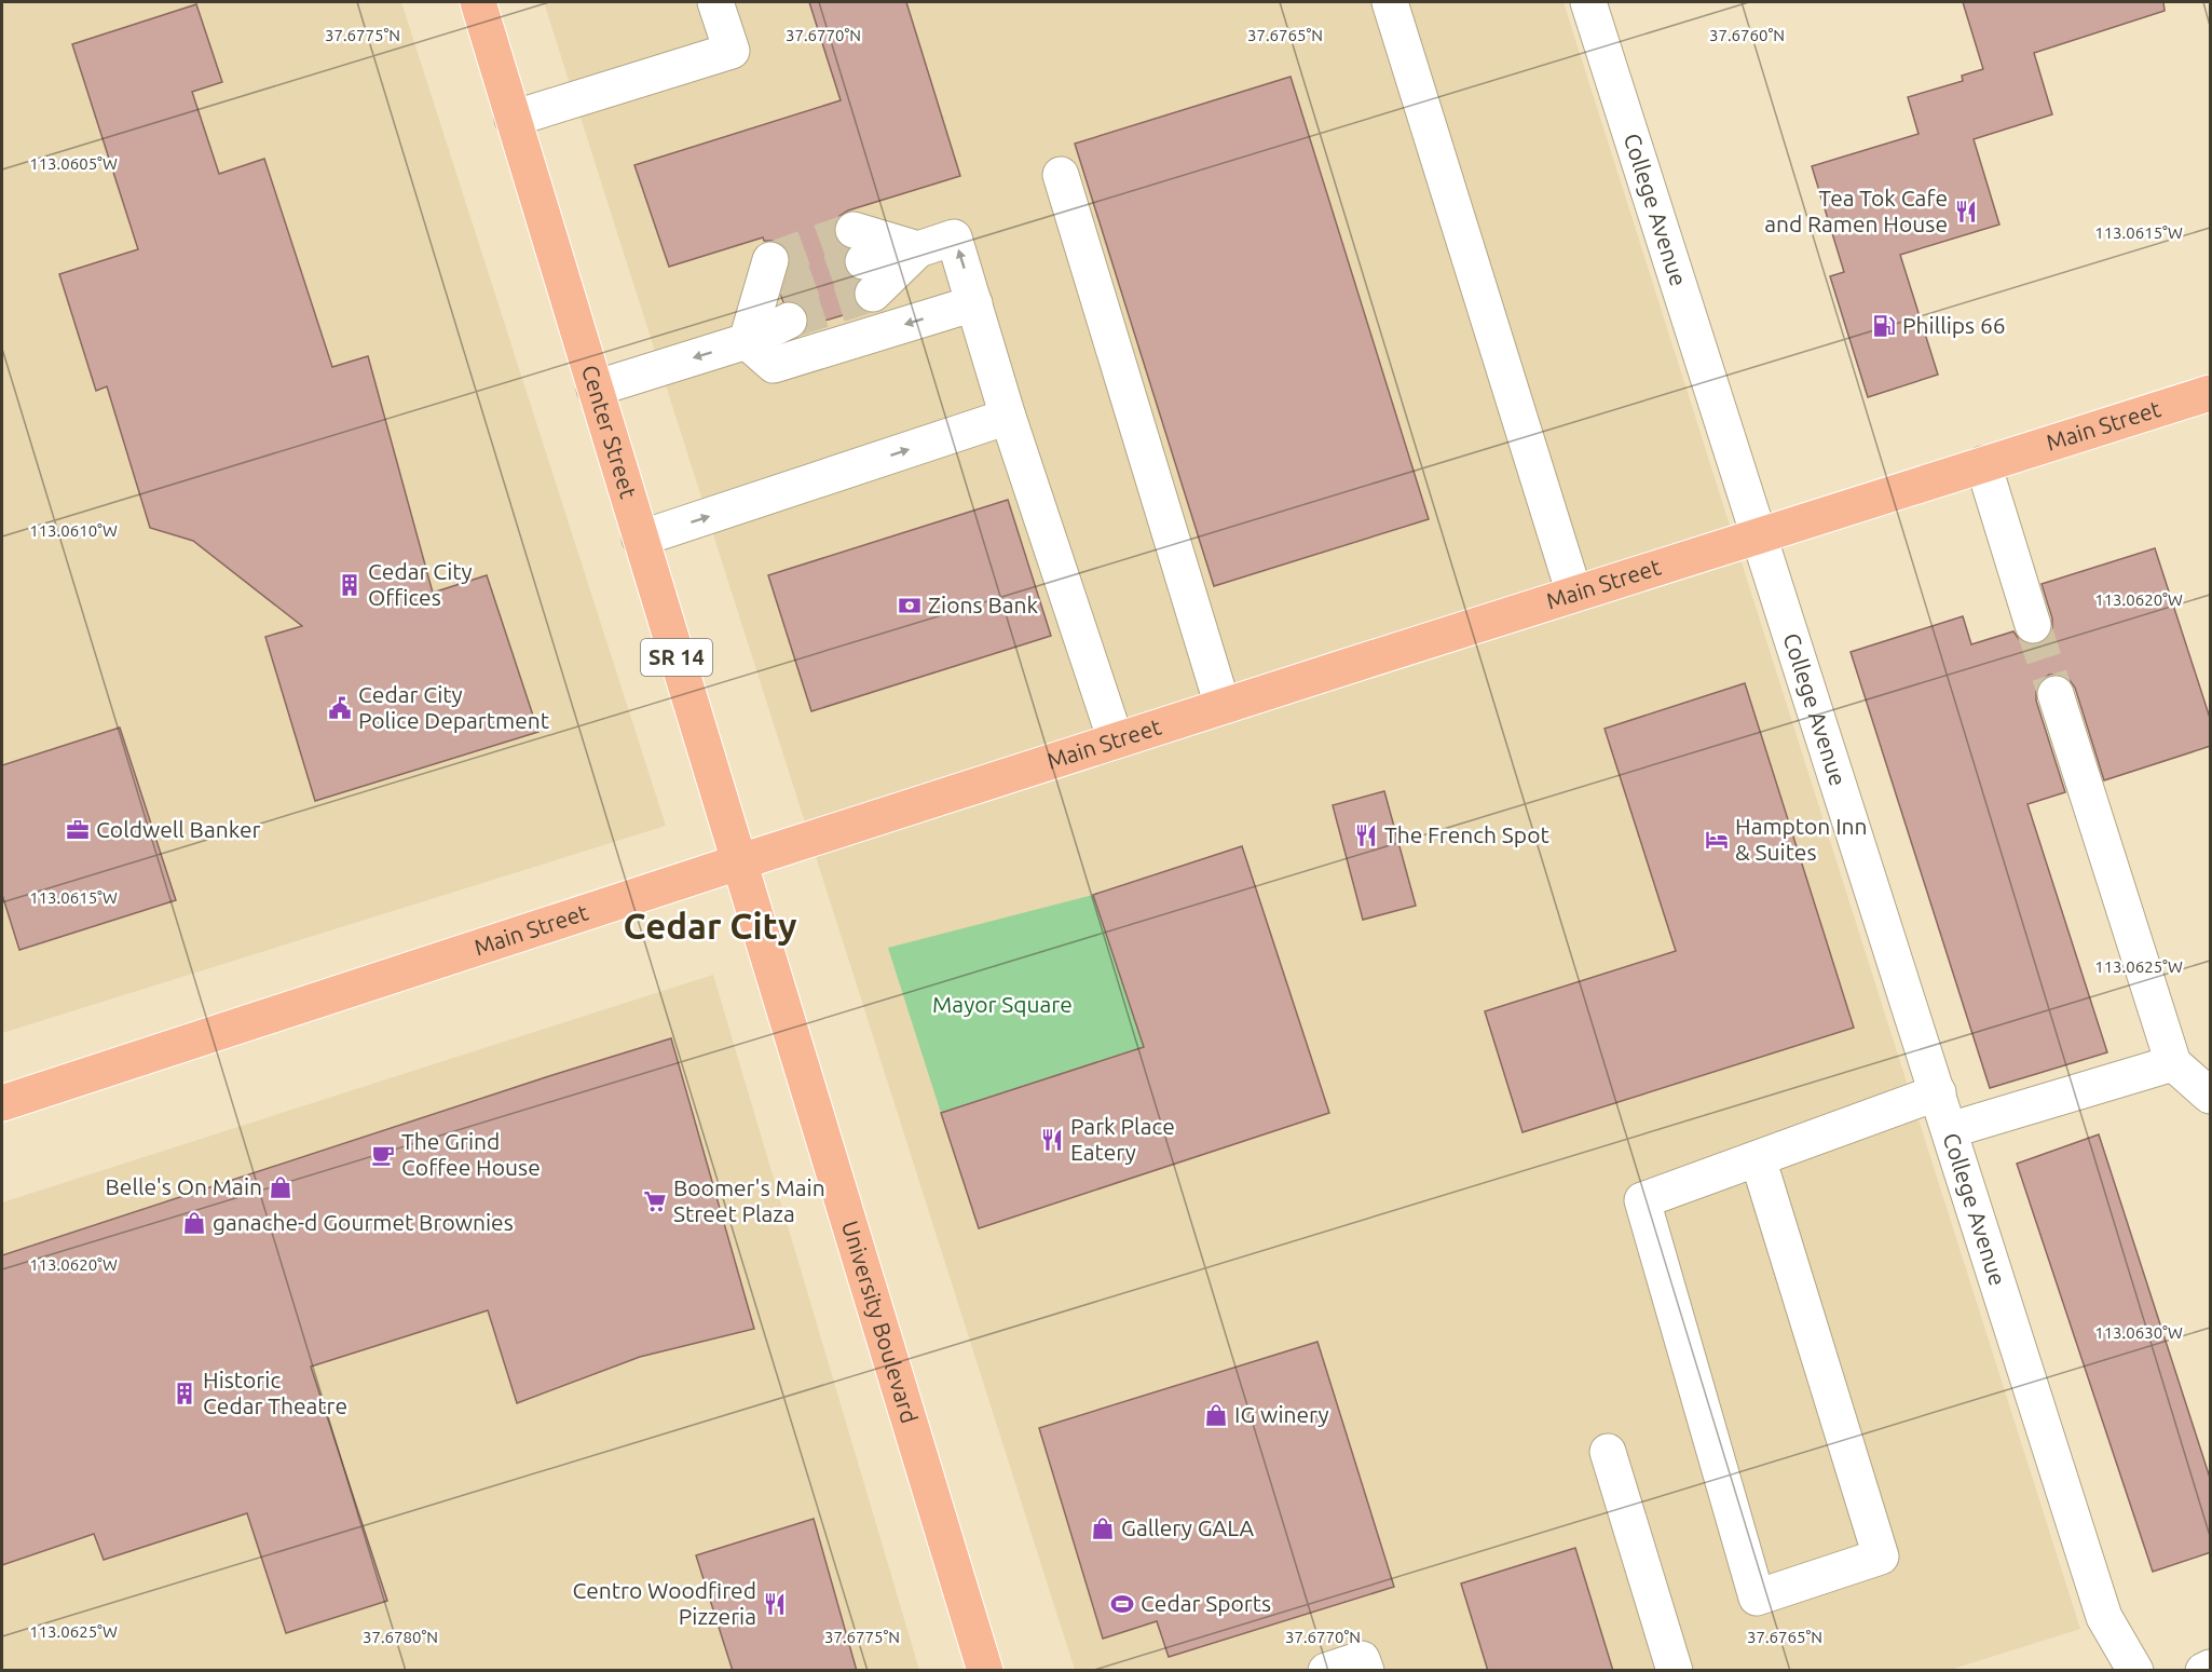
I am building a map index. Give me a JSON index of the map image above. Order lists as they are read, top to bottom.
{
  "streets": {
    "main road": [
      "Main Street",
      "Center Street",
      "SR 14",
      "University Boulevard"
    ],
    "street": ["College Avenue"]
  },
  "crossings": [
    ["College Avenue", "Main Street"],
    ["Main Street", "Center Street"],
    ["Main Street", "University Boulevard"],
    ["Center Street", "University Boulevard"]
  ],
  "districts": ["Cedar City"],
  "parks": ["Mayor Square"],
  "places": {
    "restaurant": [
      "Tea Tok Cafe and Ramen House",
      "The French Spot",
      "Park Place Eatery",
      "Centro Woodfired Pizzeria"
    ],
    "fuel station": ["Phillips 66"],
    "building": ["Cedar City Offices", "Historic Cedar Theatre"],
    "bank": ["Zions Bank"],
    "public building": ["Cedar City Police Department"],
    "office": ["Coldwell Banker"],
    "hotel": ["Hampton Inn & Suites"],
    "cafe": ["The Grind Coffee House"],
    "shop": [
      "Belle's On Main",
      "ganache-d Gourmet Brownies",
      "IG winery",
      "Gallery GALA"
    ],
    "supermarket": ["Boomer's Main Street Plaza"],
    "sports": ["Cedar Sports"]
  },
  "coordinates": [
    "37.6775°N",
    "37.6770°N",
    "37.6765°N",
    "37.6760°N",
    "113.0605°W",
    "113.0615°W",
    "113.0610°W",
    "113.0620°W",
    "113.0625°W",
    "113.0630°W",
    "37.6780°N"
  ]
}
